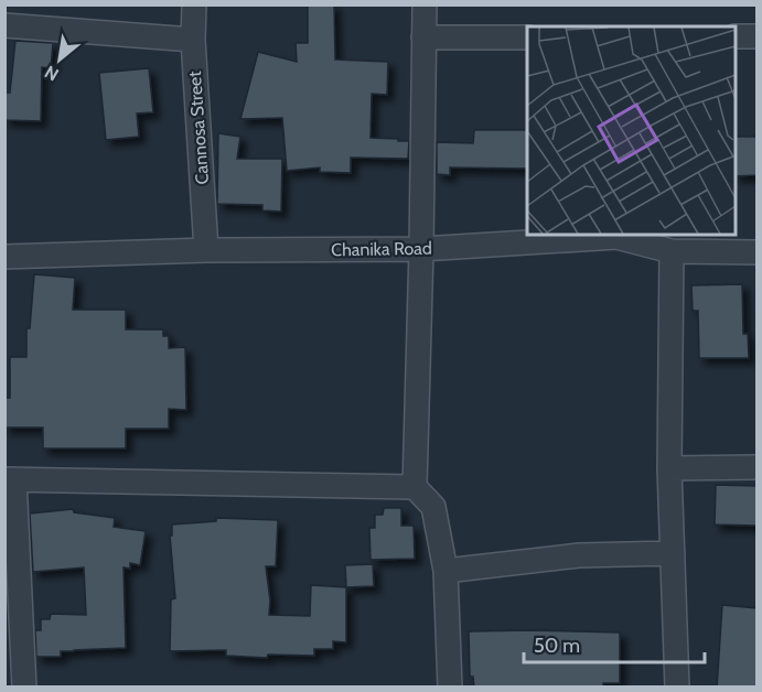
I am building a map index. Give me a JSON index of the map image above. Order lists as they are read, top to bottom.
{
  "streets": {
    "street": ["Cannosa Street", "Chanika Road"]
  },
  "crossings": [
    ["Cannosa Street", "Chanika Road"]
  ],
  "scale_bar": "50 m",
  "north": "bottom left"
}
